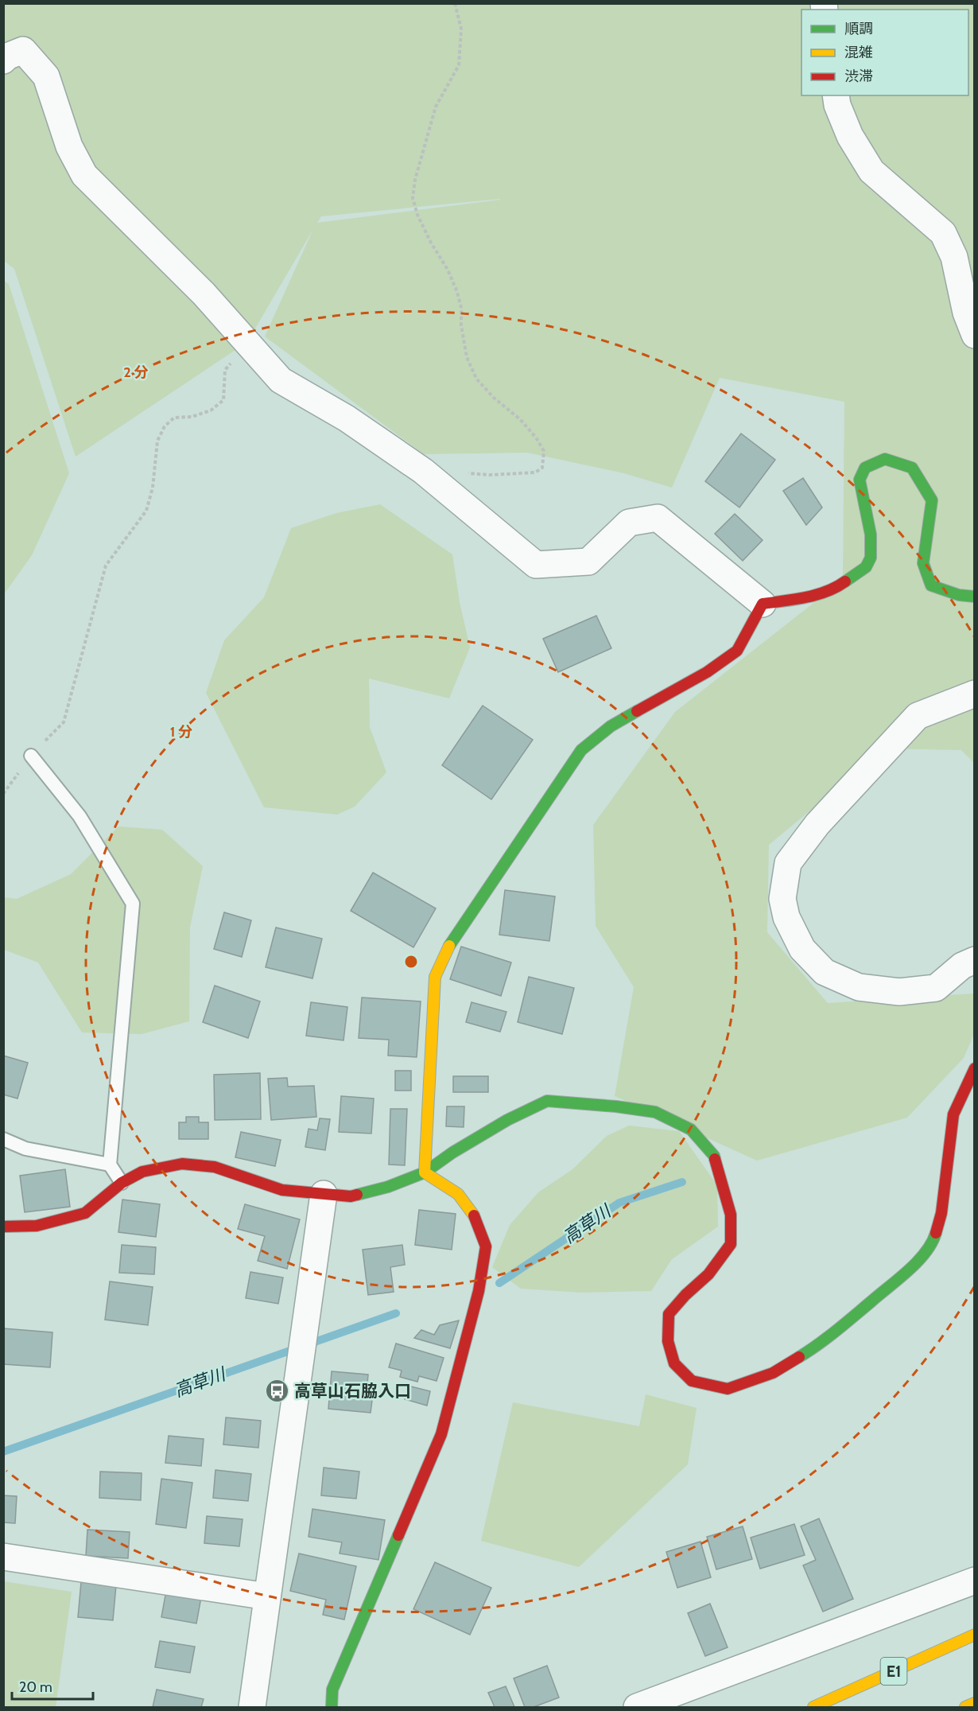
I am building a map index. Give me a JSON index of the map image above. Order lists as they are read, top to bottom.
{
  "streets": {
    "main road": ["E1"]
  },
  "water": ["高草川"],
  "places": {
    "bus stop": ["高草山石脇入口"]
  },
  "legend": ["順調", "混雑", "渋滞"],
  "scale_bar": "20 m",
  "rings": ["2 分", "1 分"]
}
